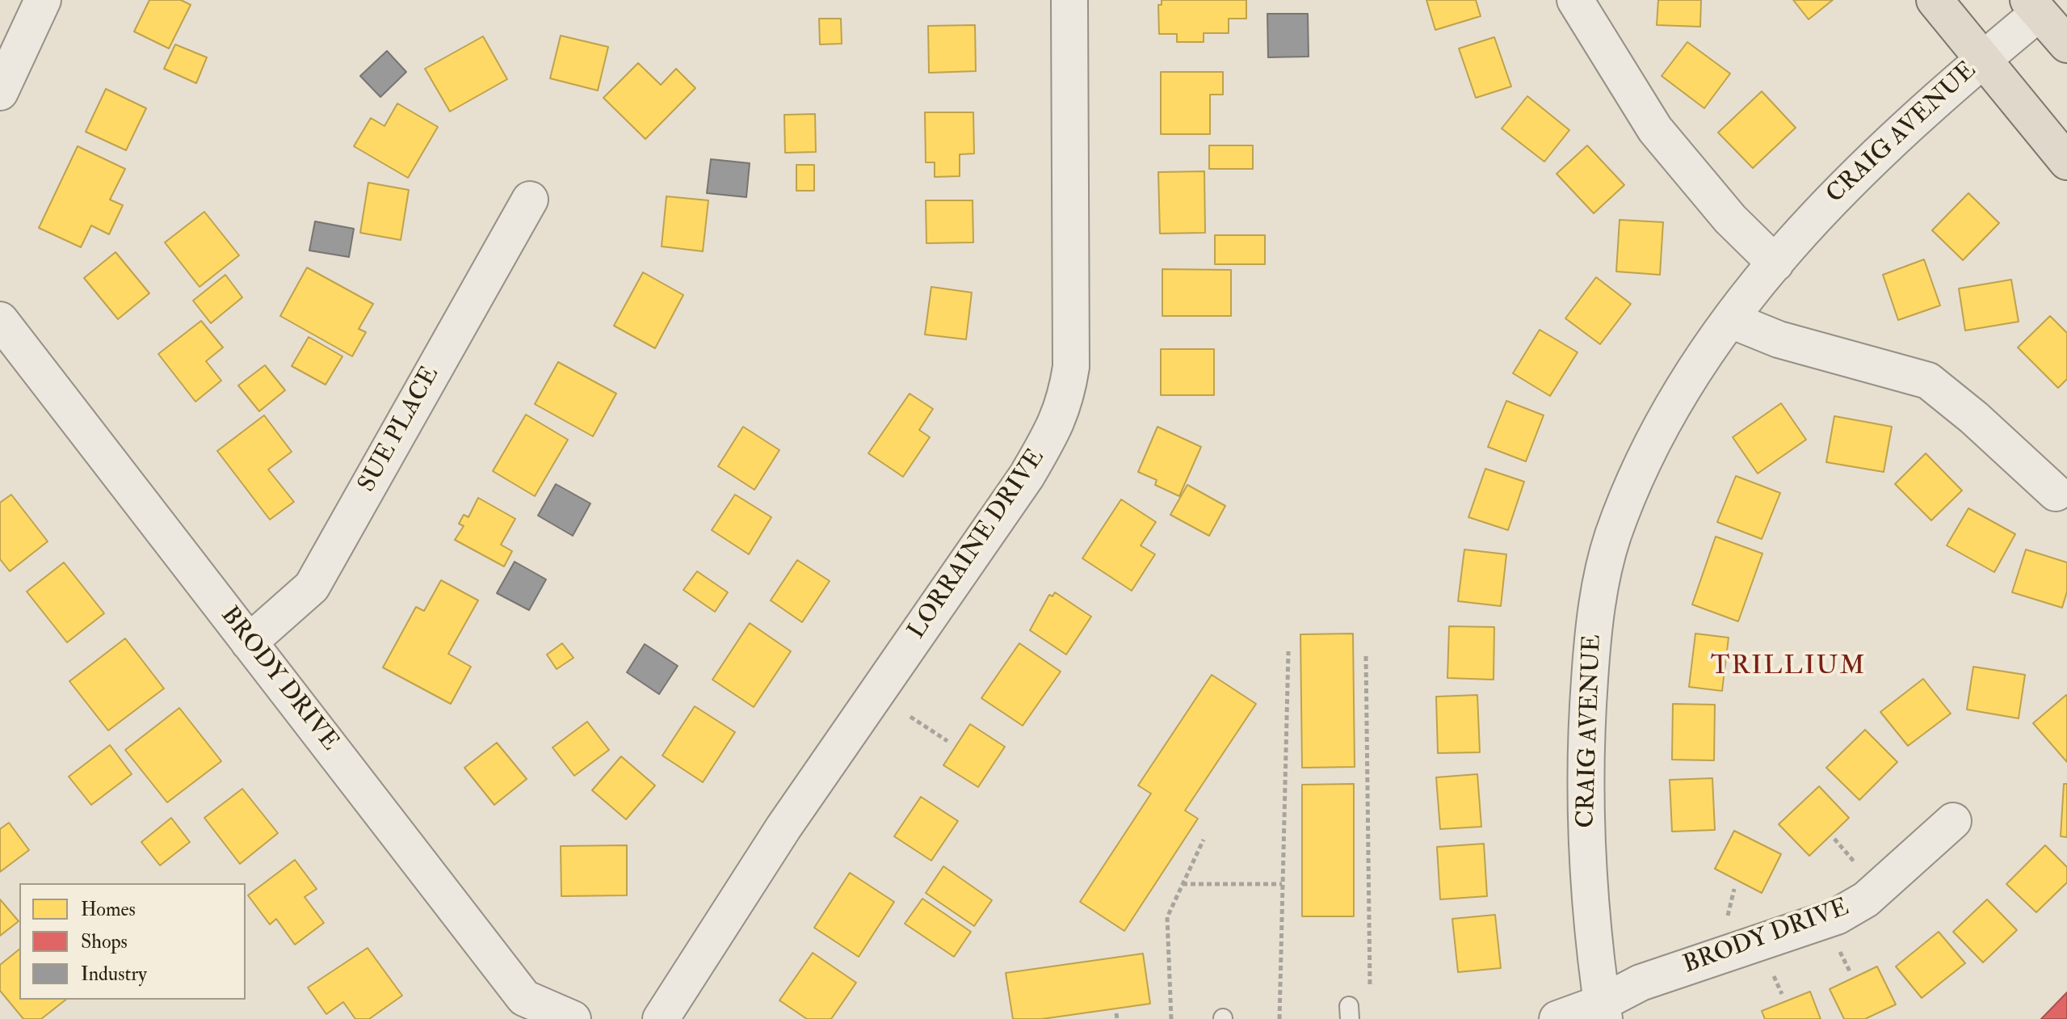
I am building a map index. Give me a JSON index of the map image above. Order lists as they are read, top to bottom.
{
  "streets": {
    "street": [
      "CRAIG AVENUE",
      "SUE PLACE",
      "LORRAINE DRIVE",
      "BRODY DRIVE"
    ]
  },
  "crossings": [
    ["CRAIG AVENUE", "BRODY DRIVE"],
    ["SUE PLACE", "BRODY DRIVE"]
  ],
  "districts": ["TRILLIUM"],
  "legend": ["Homes", "Shops", "Industry"]
}
